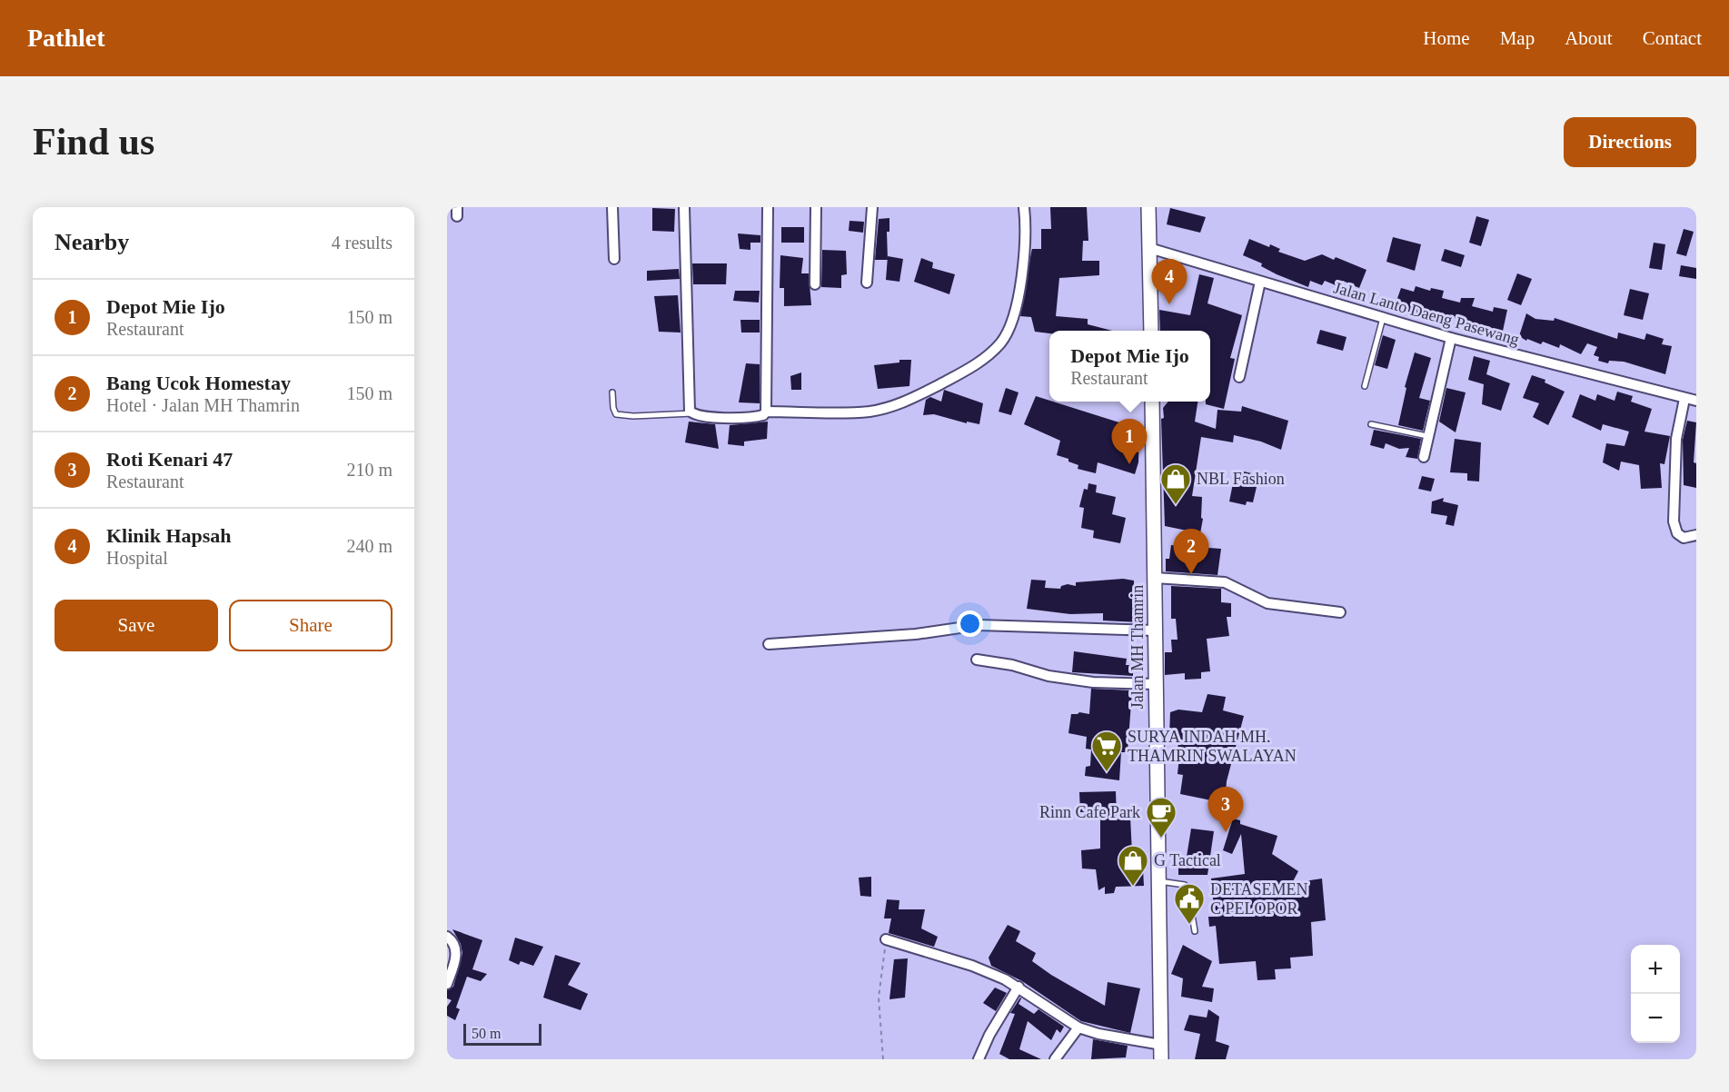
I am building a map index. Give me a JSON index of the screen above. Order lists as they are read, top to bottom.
{
  "streets": {
    "main road": ["Jalan MH Thamrin"],
    "street": ["Jalan Lanto Daeng Pasewang"]
  },
  "places": {
    "shop": ["NBL Fashion", "G Tactical"],
    "supermarket": ["SURYA INDAH MH. THAMRIN SWALAYAN"],
    "cafe": ["Rinn Cafe Park"],
    "public building": ["DETASEMEN C PELOPOR"]
  },
  "scale_bar": "50 m",
  "page": {
    "header": "Pathlet",
    "nav": [
      "Home",
      "Map",
      "About",
      "Contact"
    ],
    "buttons": [
      "Directions",
      ["Save", "Share"]
    ],
    "title": "Find us",
    "heading": ["Nearby", "4 results"],
    "pins": [
      "4",
      "1",
      "2",
      "3"
    ],
    "list": [
      {
        "mark": "1",
        "name": "Depot Mie Ijo",
        "note": "Restaurant",
        "value": "150 m"
      },
      {
        "mark": "2",
        "name": "Bang Ucok Homestay",
        "note": "Hotel · Jalan MH Thamrin",
        "value": "150 m"
      },
      {
        "mark": "3",
        "name": "Roti Kenari 47",
        "note": "Restaurant",
        "value": "210 m"
      },
      {
        "mark": "4",
        "name": "Klinik Hapsah",
        "note": "Hospital",
        "value": "240 m"
      }
    ],
    "popup": ["Depot Mie Ijo", "Restaurant"],
    "map_buttons": ["+", "−"],
    "scale": "50 m"
  }
}
